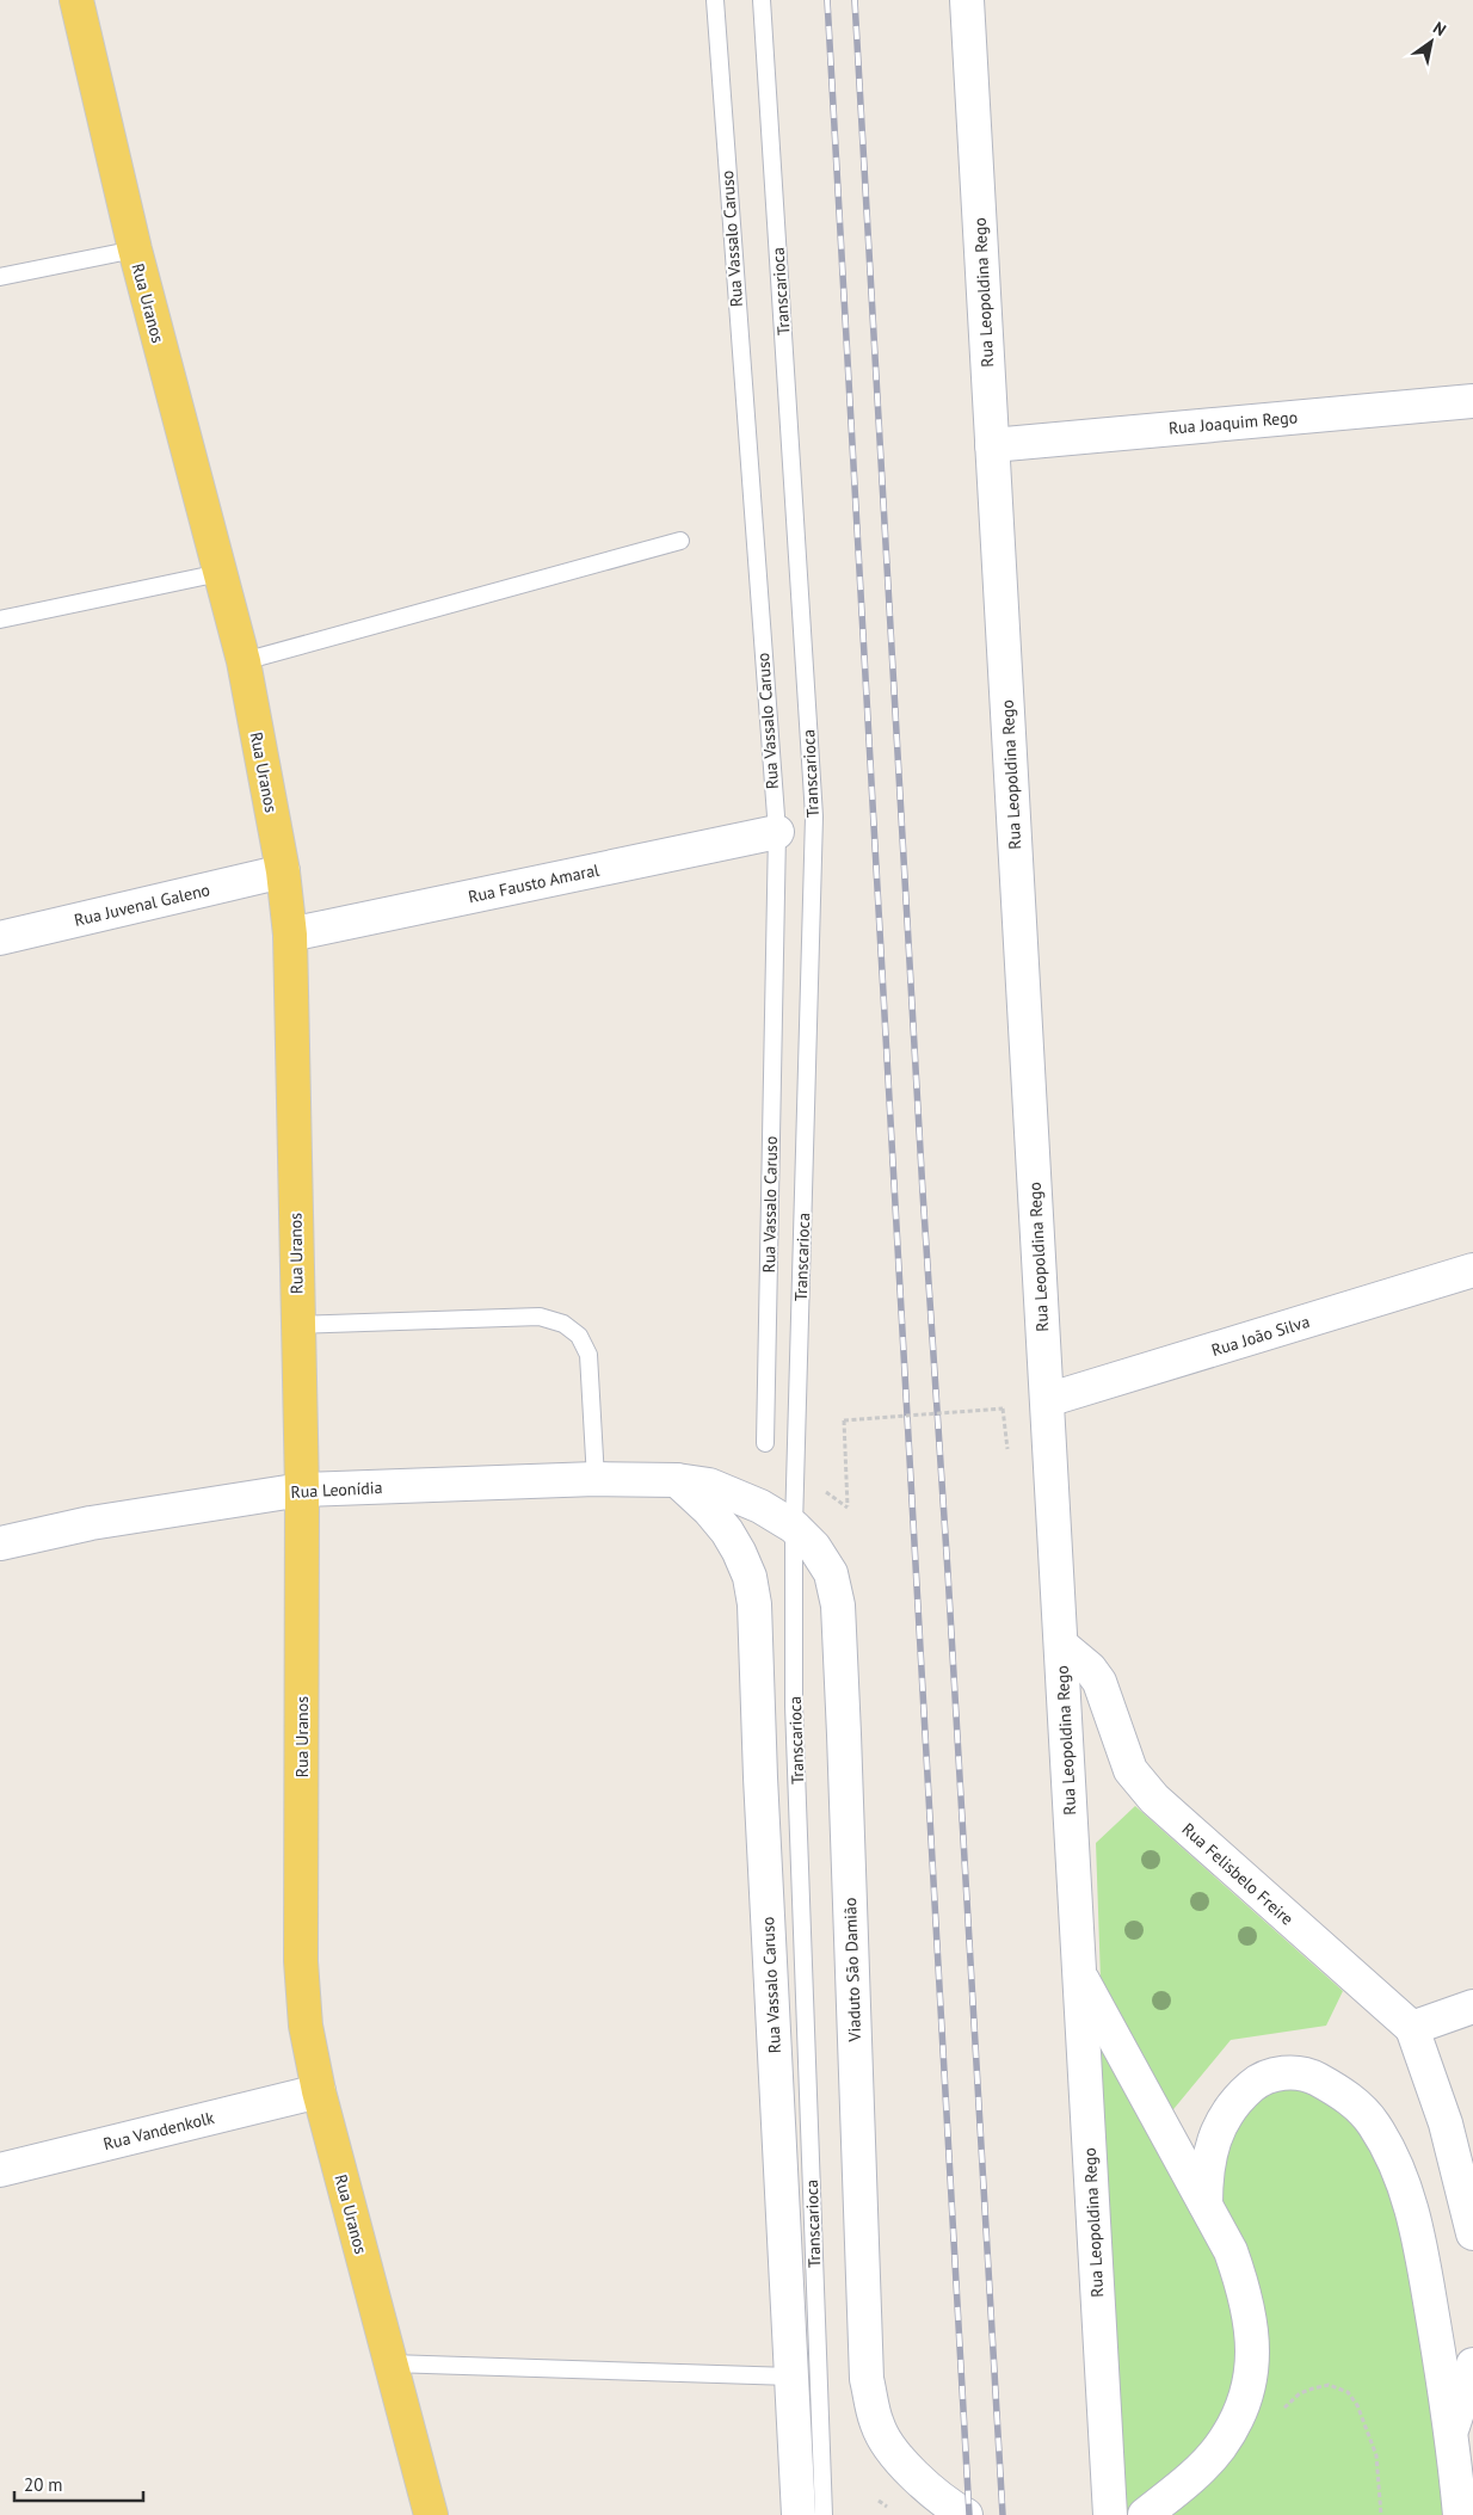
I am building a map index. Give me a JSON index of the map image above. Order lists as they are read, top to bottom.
{
  "streets": {
    "main road": [
      "Rua Vassalo Caruso",
      "Rua Leopoldina Rego",
      "Rua Uranos",
      "Rua Joaquim Rego",
      "Rua Fausto Amaral",
      "Rua Juvenal Galeno",
      "Rua João Silva",
      "Rua Leonídia",
      "Rua Felisbelo Freire",
      "Viaduto São Damião",
      "Rua Vandenkolk"
    ],
    "lane": ["Transcarioca"]
  },
  "crossings": [
    ["Rua Vassalo Caruso", "Rua Fausto Amaral"],
    ["Rua Vassalo Caruso", "Rua Leonídia"],
    ["Rua Vassalo Caruso", "Viaduto São Damião"],
    ["Transcarioca", "Viaduto São Damião"],
    ["Rua Leopoldina Rego", "Rua Joaquim Rego"],
    ["Rua Leopoldina Rego", "Rua João Silva"],
    ["Rua Leopoldina Rego", "Rua Felisbelo Freire"],
    ["Rua Uranos", "Rua Fausto Amaral"],
    ["Rua Uranos", "Rua Juvenal Galeno"],
    ["Rua Uranos", "Rua Leonídia"],
    ["Rua Uranos", "Rua Vandenkolk"],
    ["Rua Leonídia", "Viaduto São Damião"]
  ],
  "scale_bar": "20 m",
  "north": "top right"
}
